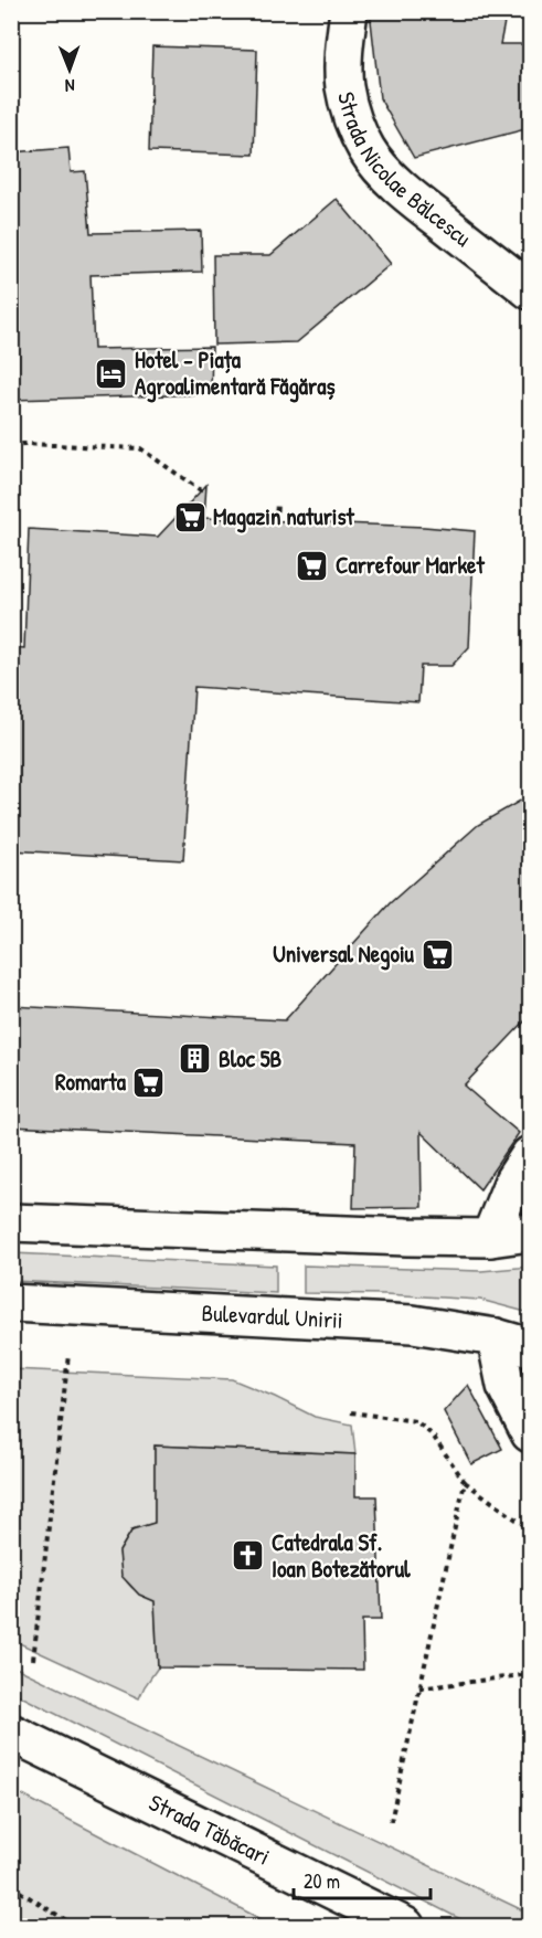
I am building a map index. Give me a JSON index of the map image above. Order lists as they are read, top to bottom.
{
  "streets": {
    "main road": ["Strada Nicolae Bălcescu", "Bulevardul Unirii", "Strada Tăbăcari"]
  },
  "places": {
    "hotel": ["Hotel - Piața Agroalimentară Făgăraș"],
    "supermarket": [
      "Magazin naturist",
      "Carrefour Market",
      "Universal Negoiu",
      "Romarta"
    ],
    "building": ["Bloc 5B"],
    "church": ["Catedrala Sf. Ioan Botezătorul"]
  },
  "scale_bar": "20 m",
  "north": "bottom"
}
